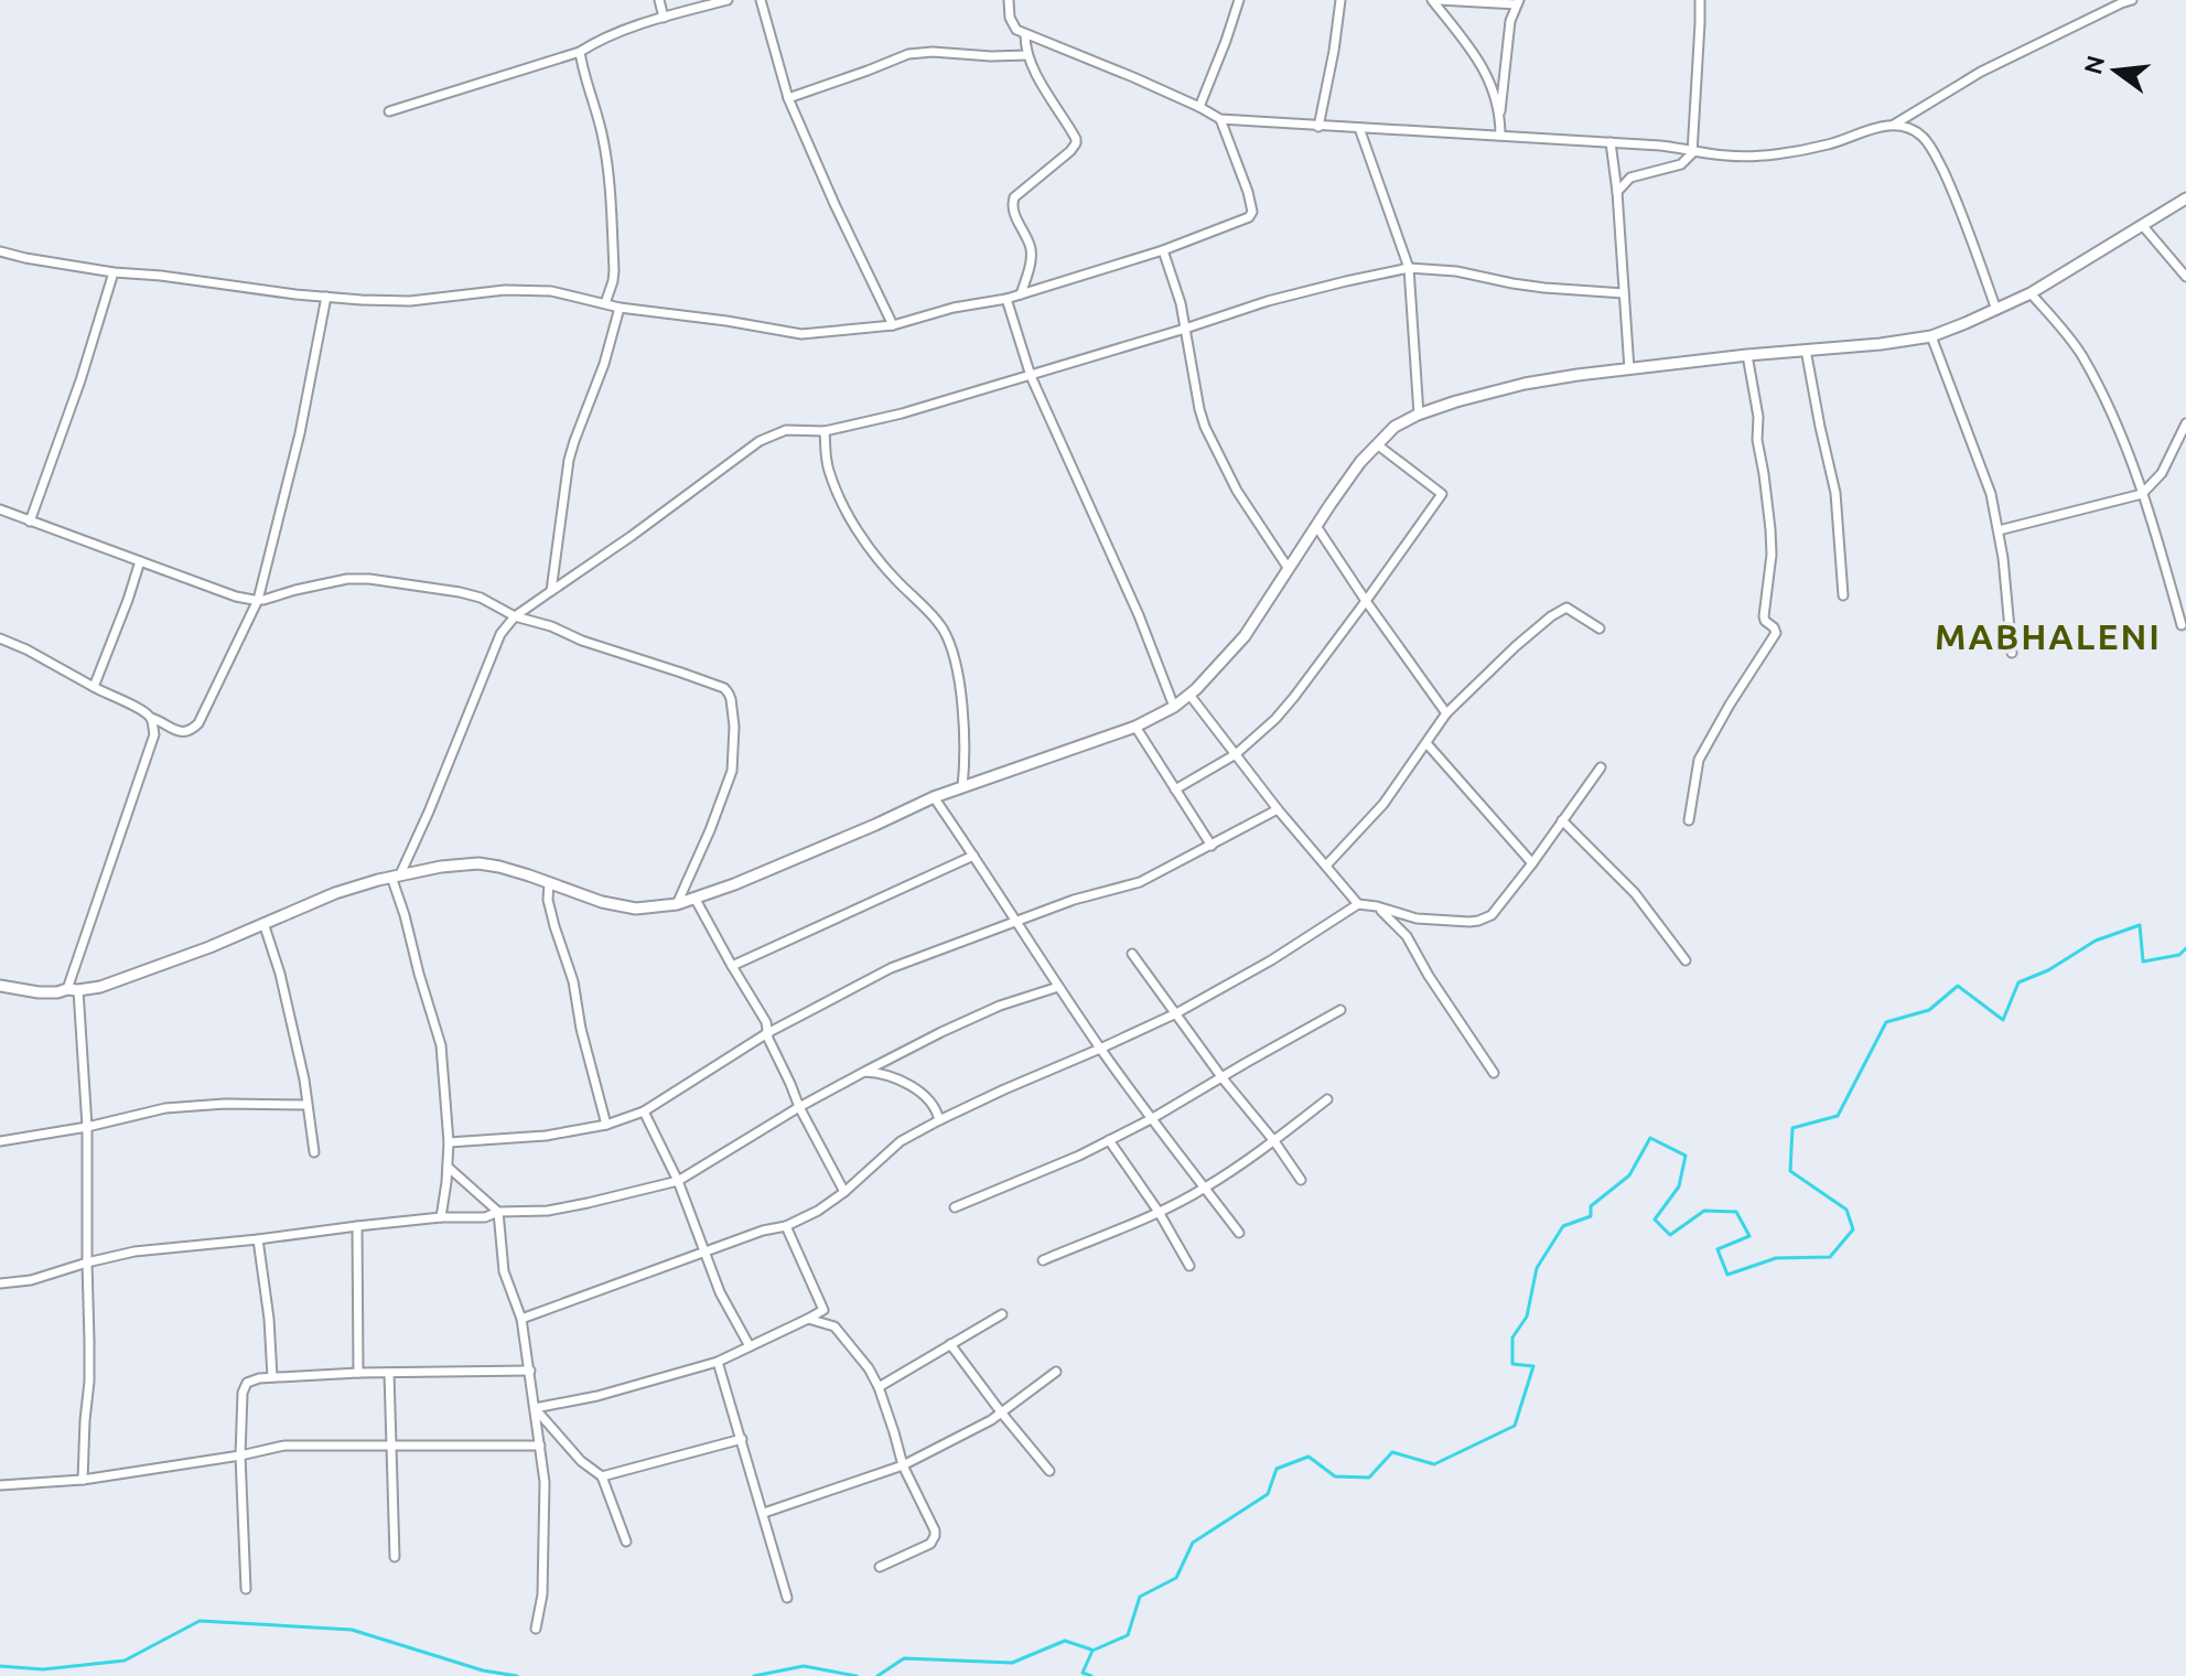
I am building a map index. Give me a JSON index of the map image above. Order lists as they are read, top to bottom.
{
  "districts": ["MABHALENI"],
  "north": "left"
}
